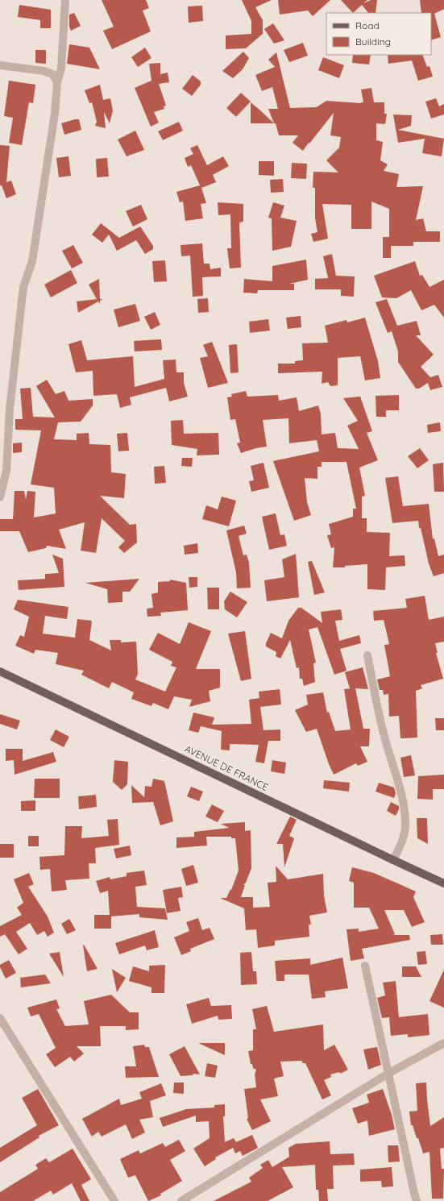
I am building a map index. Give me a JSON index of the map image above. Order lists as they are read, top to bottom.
{
  "streets": {
    "main road": ["AVENUE DE FRANCE"]
  },
  "legend": ["Road", "Building"]
}
